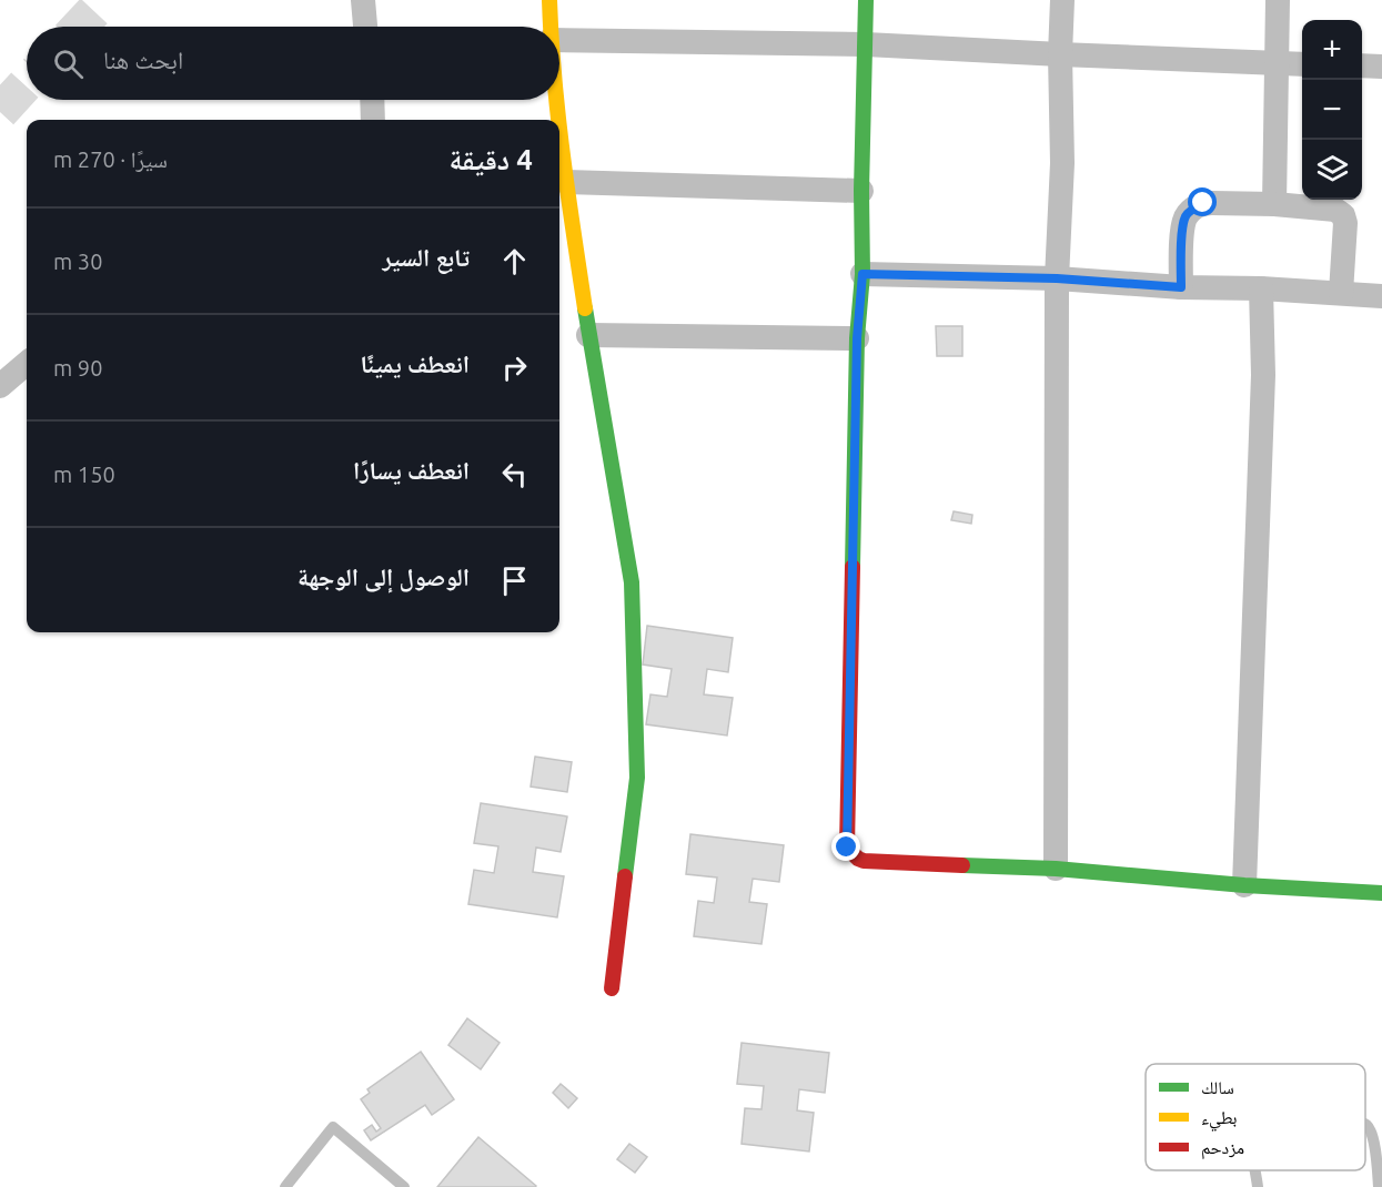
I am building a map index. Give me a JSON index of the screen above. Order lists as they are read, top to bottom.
{
  "legend": ["سالك", "بطيء", "مزدحم"],
  "page": {
    "map_buttons": ["+", "−"],
    "search": "ابحث هنا",
    "heading": ["4 دقيقة", "سيرًا · 270 m"],
    "list": [
      ["تابع السير", "30 m"],
      ["انعطف يمينًا", "90 m"],
      ["انعطف يسارًا", "150 m"],
      "الوصول إلى الوجهة"
    ]
  }
}
